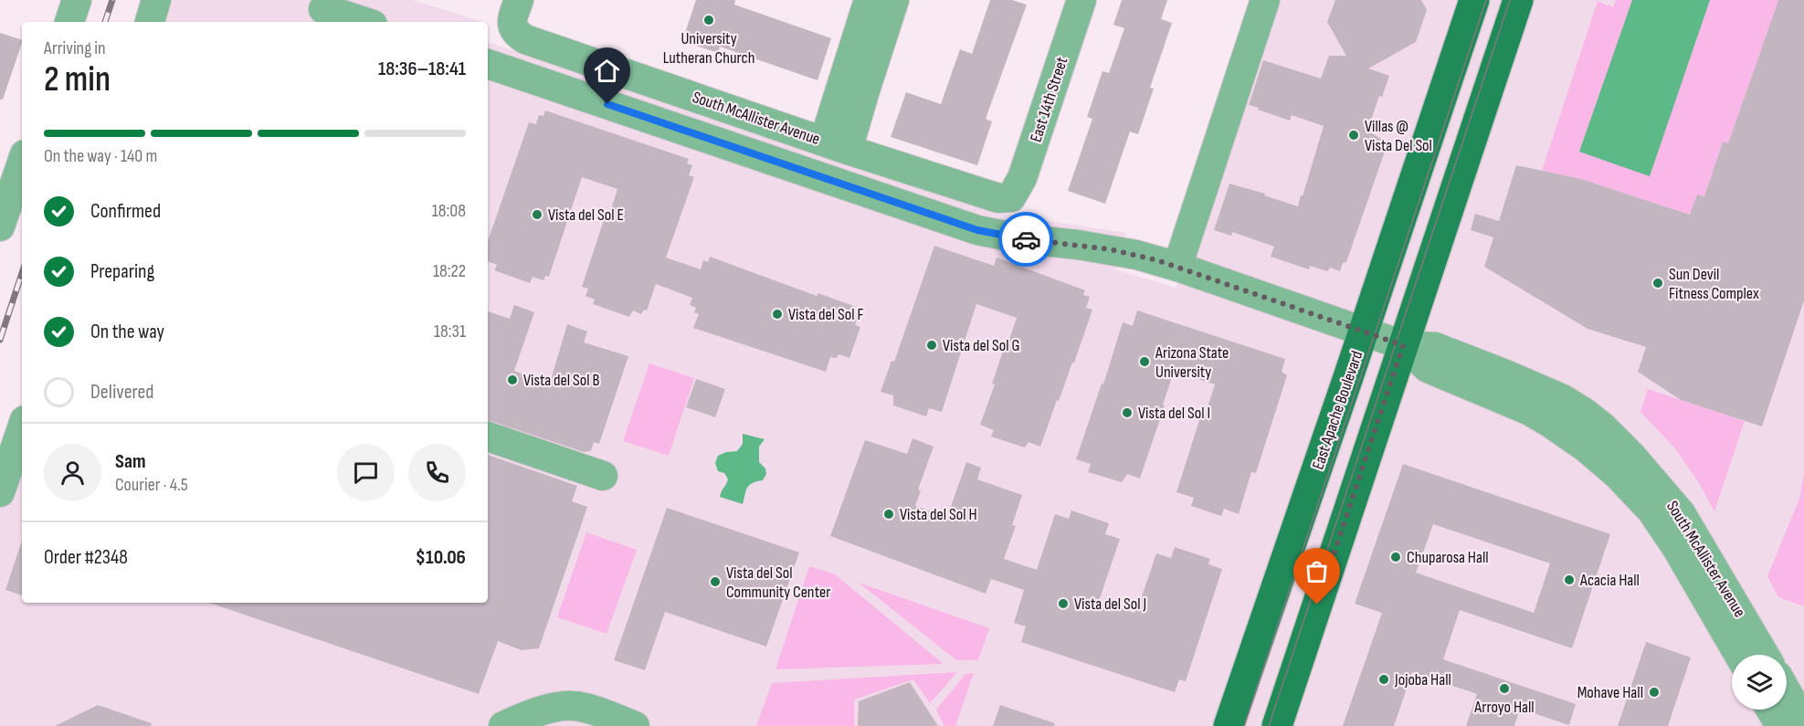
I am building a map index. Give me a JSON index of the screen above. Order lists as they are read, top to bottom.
{
  "streets": {
    "main road": ["East Apache Boulevard"],
    "street": ["East 14th Street", "South McAllister Avenue"]
  },
  "crossings": [
    ["East 14th Street", "South McAllister Avenue"],
    ["South McAllister Avenue", "East Apache Boulevard"]
  ],
  "places": [
    "University Lutheran Church",
    "Villas @ Vista Del Sol",
    "Vista del Sol E",
    "Sun Devil Fitness Complex",
    "Vista del Sol F",
    "Vista del Sol G",
    "Arizona State University",
    "Vista del Sol B",
    "Vista del Sol I",
    "Vista del Sol H",
    "Chuparosa Hall",
    "Acacia Hall",
    "Vista del Sol Community Center",
    "Vista del Sol J",
    "Jojoba Hall",
    "Arroyo Hall",
    "Mohave Hall"
  ],
  "page": {
    "heading": ["2 min", "Arriving in", "18:36–18:41"],
    "panel": [
      "Sam",
      "Courier · 4.5",
      "Order #2348",
      "$10.06"
    ],
    "bar": "On the way · 140 m",
    "list": [
      ["Confirmed", "18:08"],
      ["Preparing", "18:22"],
      ["On the way", "18:31"],
      "Delivered"
    ]
  }
}
